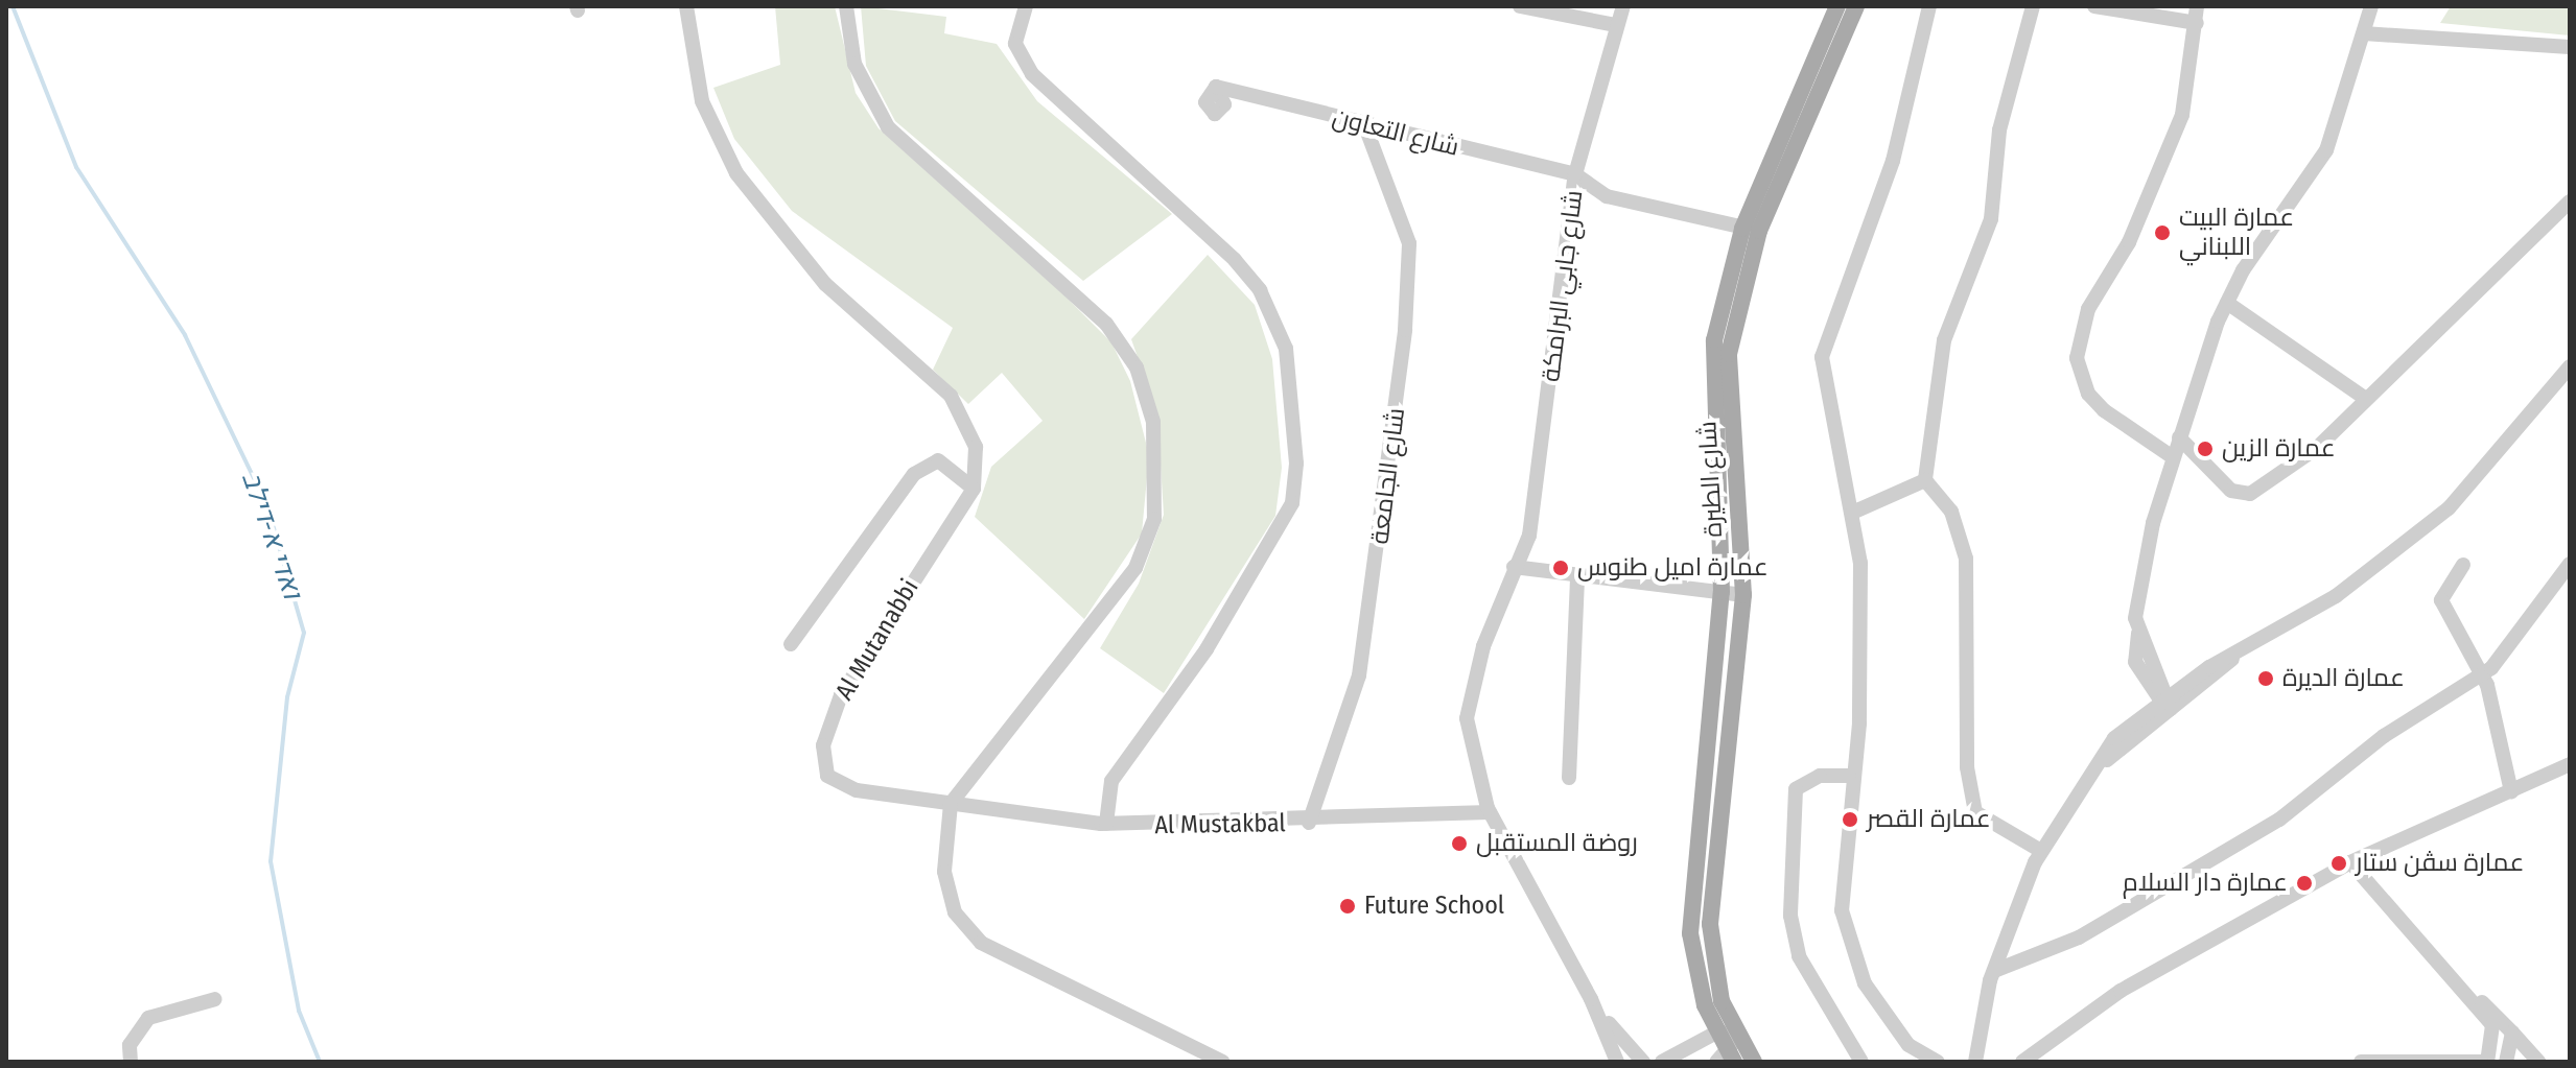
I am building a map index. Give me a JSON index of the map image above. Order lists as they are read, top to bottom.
{
  "streets": {
    "main road": ["شارع الطيرة"],
    "street": [
      "شارع التعاون",
      "شارع جابي البرامكة",
      "شارع الجامعة",
      "Al Mutanabbi",
      "Al Mustakbal"
    ]
  },
  "crossings": [
    ["شارع التعاون", "شارع جابي البرامكة"],
    ["شارع التعاون", "شارع الجامعة"],
    ["شارع جابي البرامكة", "Al Mustakbal"],
    ["شارع الجامعة", "Al Mustakbal"],
    ["Al Mutanabbi", "Al Mustakbal"]
  ],
  "water": ["ואדי א-דילב"],
  "places": [
    "عمارة البيت اللبناني",
    "عمارة الزين",
    "عمارة اميل طنوس",
    "عمارة الديرة",
    "عمارة القصر",
    "روضة المستقبل",
    "عمارة سڤن ستار",
    "عمارة دار السلام",
    "Future School"
  ]
}
